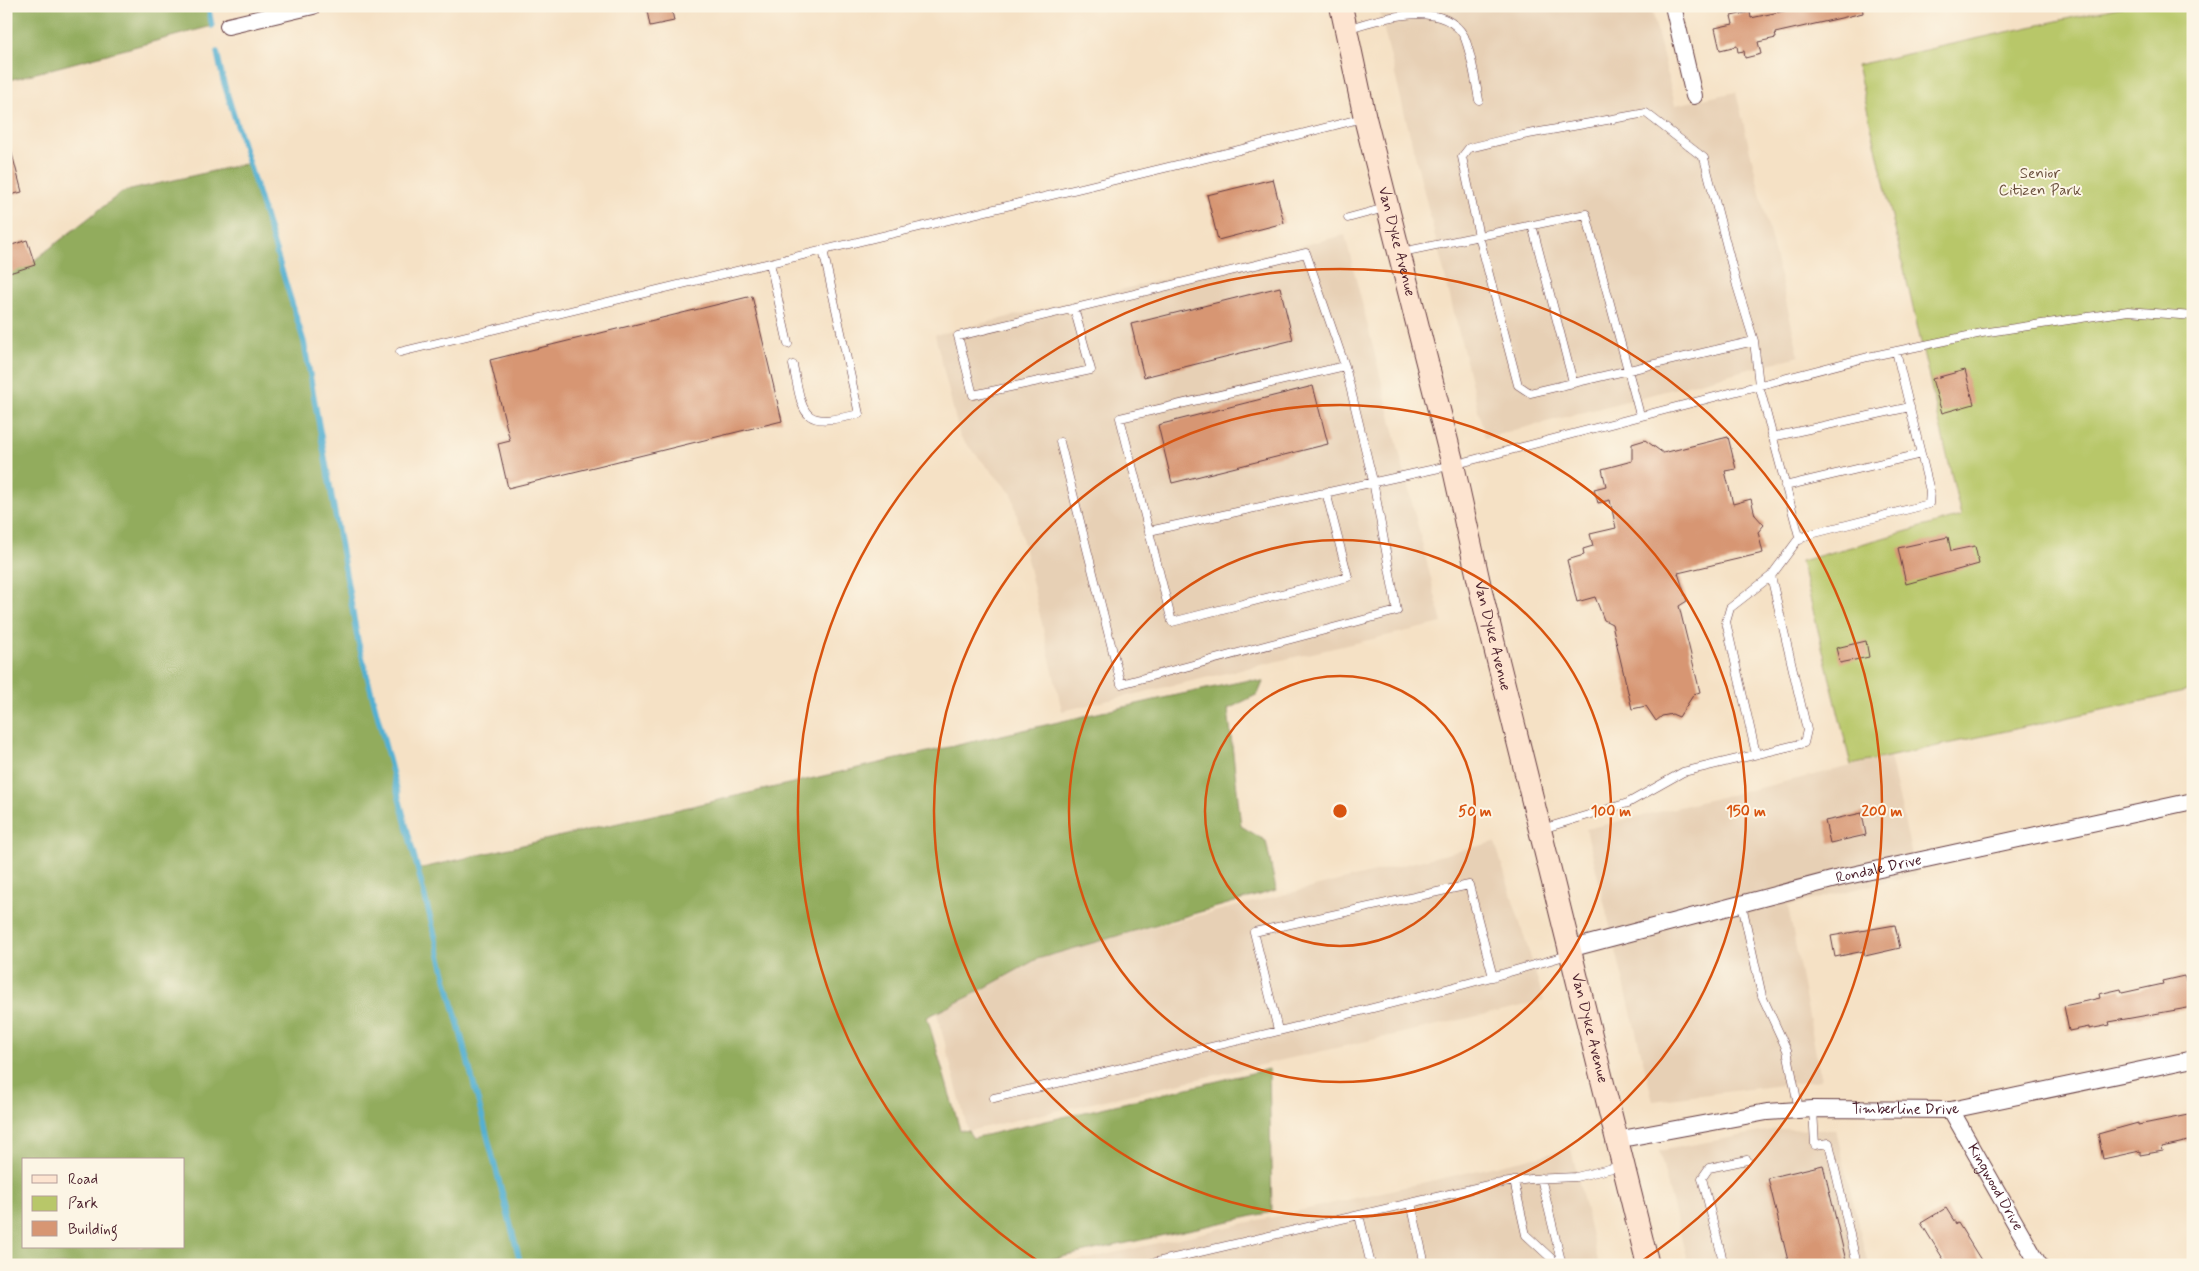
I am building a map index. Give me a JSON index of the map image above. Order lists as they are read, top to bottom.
{
  "streets": {
    "main road": ["Van Dyke Avenue"],
    "street": ["Rondale Drive", "Timberline Drive", "Kingwood Drive"]
  },
  "crossings": [
    ["Van Dyke Avenue", "Rondale Drive"],
    ["Van Dyke Avenue", "Timberline Drive"],
    ["Timberline Drive", "Kingwood Drive"]
  ],
  "parks": ["Senior Citizen Park"],
  "legend": ["Road", "Park", "Building"],
  "rings": [
    "50 m",
    "100 m",
    "150 m",
    "200 m"
  ]
}
